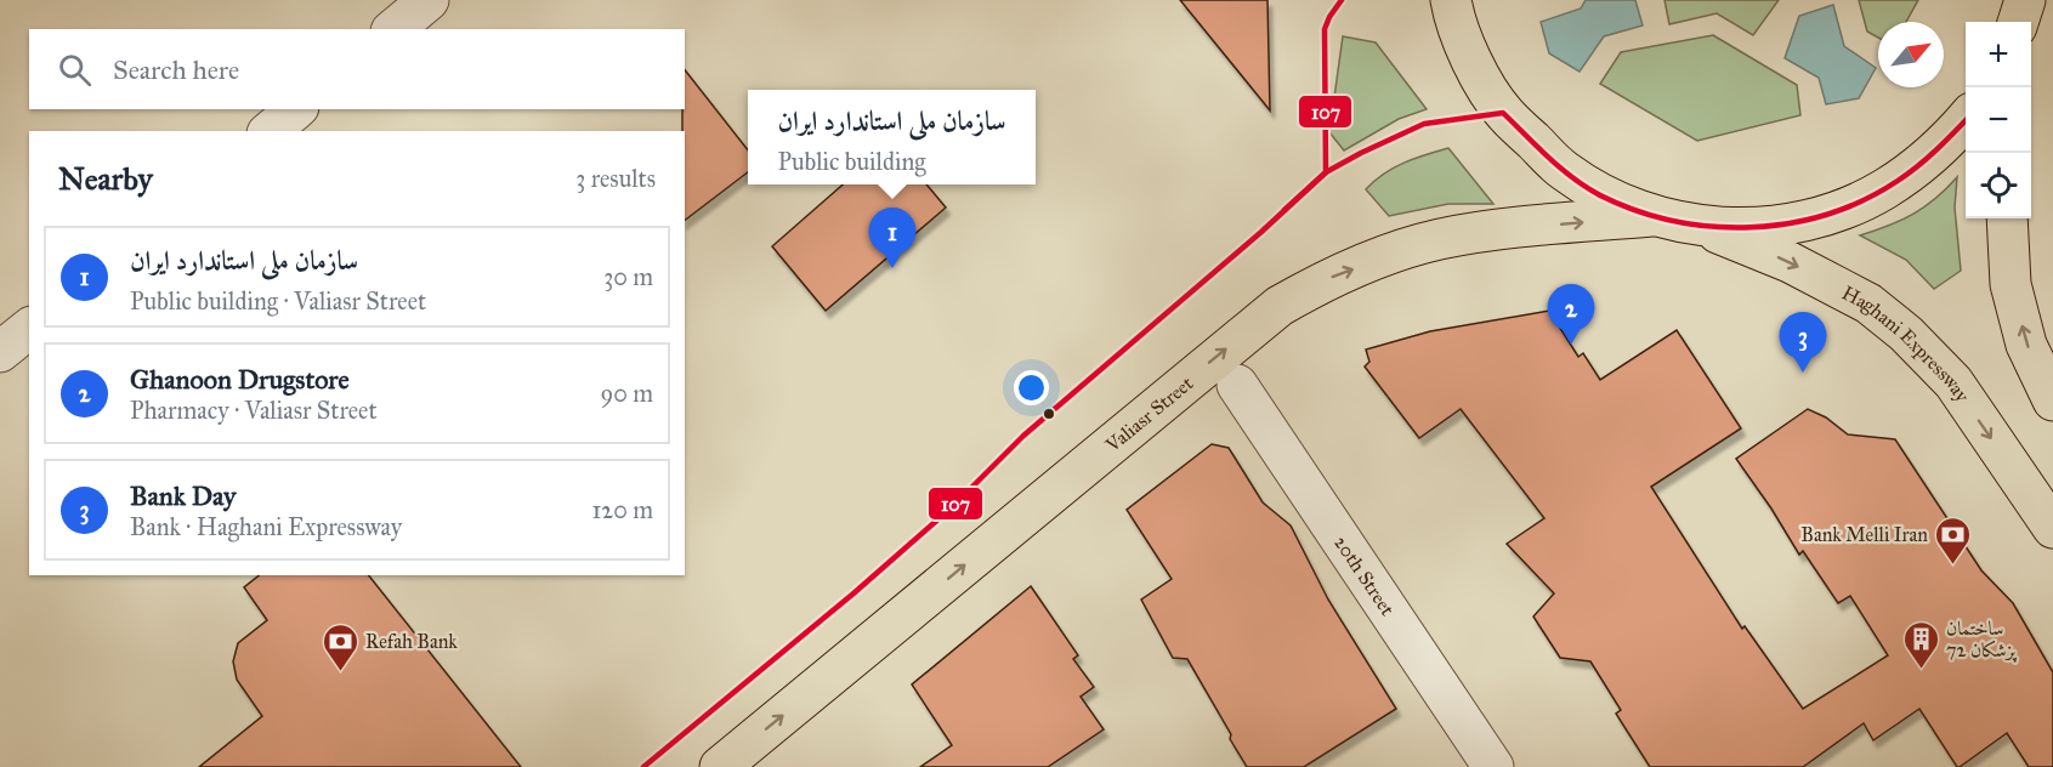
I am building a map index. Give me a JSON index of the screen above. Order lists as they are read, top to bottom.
{
  "streets": {
    "main road": ["Haghani Expressway", "Valiasr Street"],
    "street": ["20th Street"]
  },
  "one_way": ["Haghani Expressway", "Valiasr Street"],
  "places": {
    "bank": ["Bank Melli Iran", "Refah Bank"],
    "building": ["ساختمان پزشکان 72"]
  },
  "lines": ["transit line 107"],
  "north": "top right",
  "page": {
    "map_buttons": ["+", "−"],
    "search": "Search here",
    "popup": ["سازمان ملی استاندارد ایران", "Public building"],
    "heading": ["Nearby", "3 results"],
    "pins": ["1", "2", "3"],
    "list": [
      {
        "mark": "1",
        "name": "سازمان ملی استاندارد ایران",
        "note": "Public building · Valiasr Street",
        "value": "30 m"
      },
      {
        "mark": "2",
        "name": "Ghanoon Drugstore",
        "note": "Pharmacy · Valiasr Street",
        "value": "90 m"
      },
      {
        "mark": "3",
        "name": "Bank Day",
        "note": "Bank · Haghani Expressway",
        "value": "120 m"
      }
    ]
  }
}
